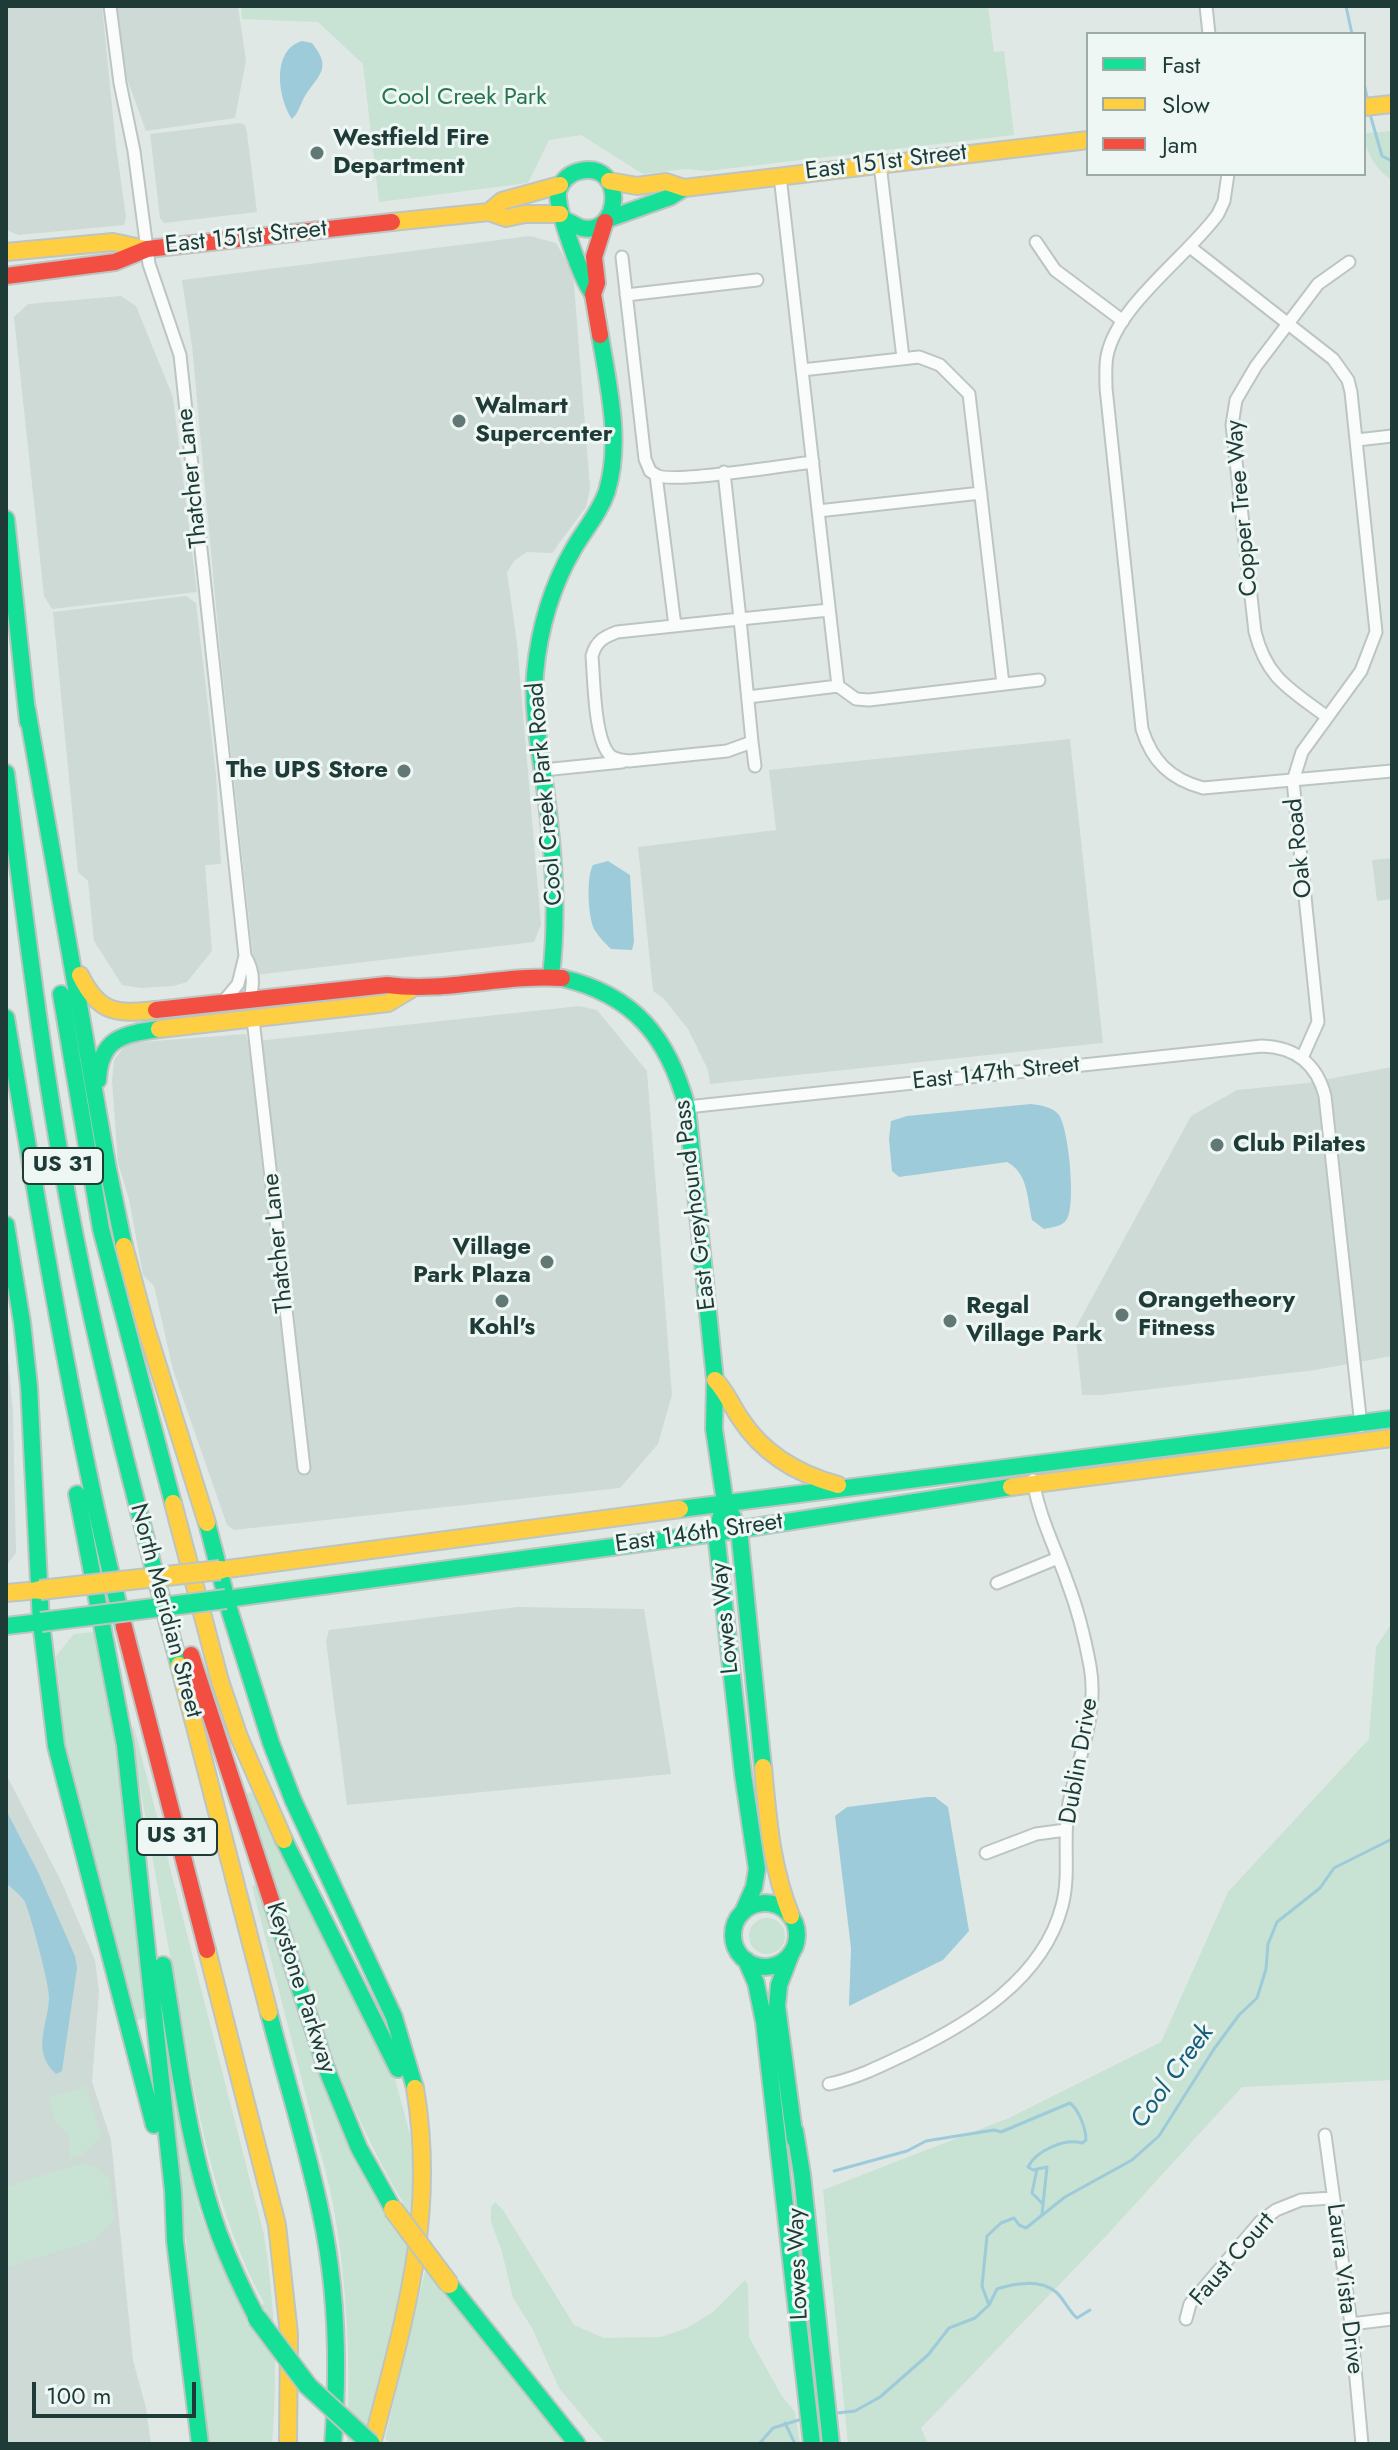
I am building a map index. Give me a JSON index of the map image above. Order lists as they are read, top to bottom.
{
  "streets": {
    "main road": [
      "East 151st Street",
      "Cool Creek Park Road",
      "US 31",
      "East Greyhound Pass",
      "East 146th Street",
      "North Meridian Street",
      "Lowes Way",
      "Keystone Parkway"
    ],
    "street": [
      "Thatcher Lane",
      "Copper Tree Way",
      "Oak Road",
      "East 147th Street",
      "Dublin Drive",
      "Faust Court",
      "Laura Vista Drive"
    ]
  },
  "crossings": [
    ["East 151st Street", "Thatcher Lane"],
    ["East 151st Street", "Cool Creek Park Road"],
    ["Thatcher Lane", "East Greyhound Pass"],
    ["Cool Creek Park Road", "East Greyhound Pass"],
    ["Oak Road", "East 147th Street"],
    ["East 147th Street", "East Greyhound Pass"],
    ["East Greyhound Pass", "East 146th Street"],
    ["East Greyhound Pass", "Lowes Way"],
    ["East 146th Street", "Lowes Way"],
    ["East 146th Street", "Dublin Drive"],
    ["North Meridian Street", "Keystone Parkway"],
    ["Faust Court", "Laura Vista Drive"]
  ],
  "water": ["Cool Creek"],
  "parks": ["Cool Creek Park"],
  "places": [
    "Westfield Fire Department",
    "Walmart Supercenter",
    "The UPS Store",
    "Club Pilates",
    "Village Park Plaza",
    "Kohl's",
    "Orangetheory Fitness",
    "Regal Village Park"
  ],
  "legend": ["Fast", "Slow", "Jam"],
  "scale_bar": "100 m"
}
